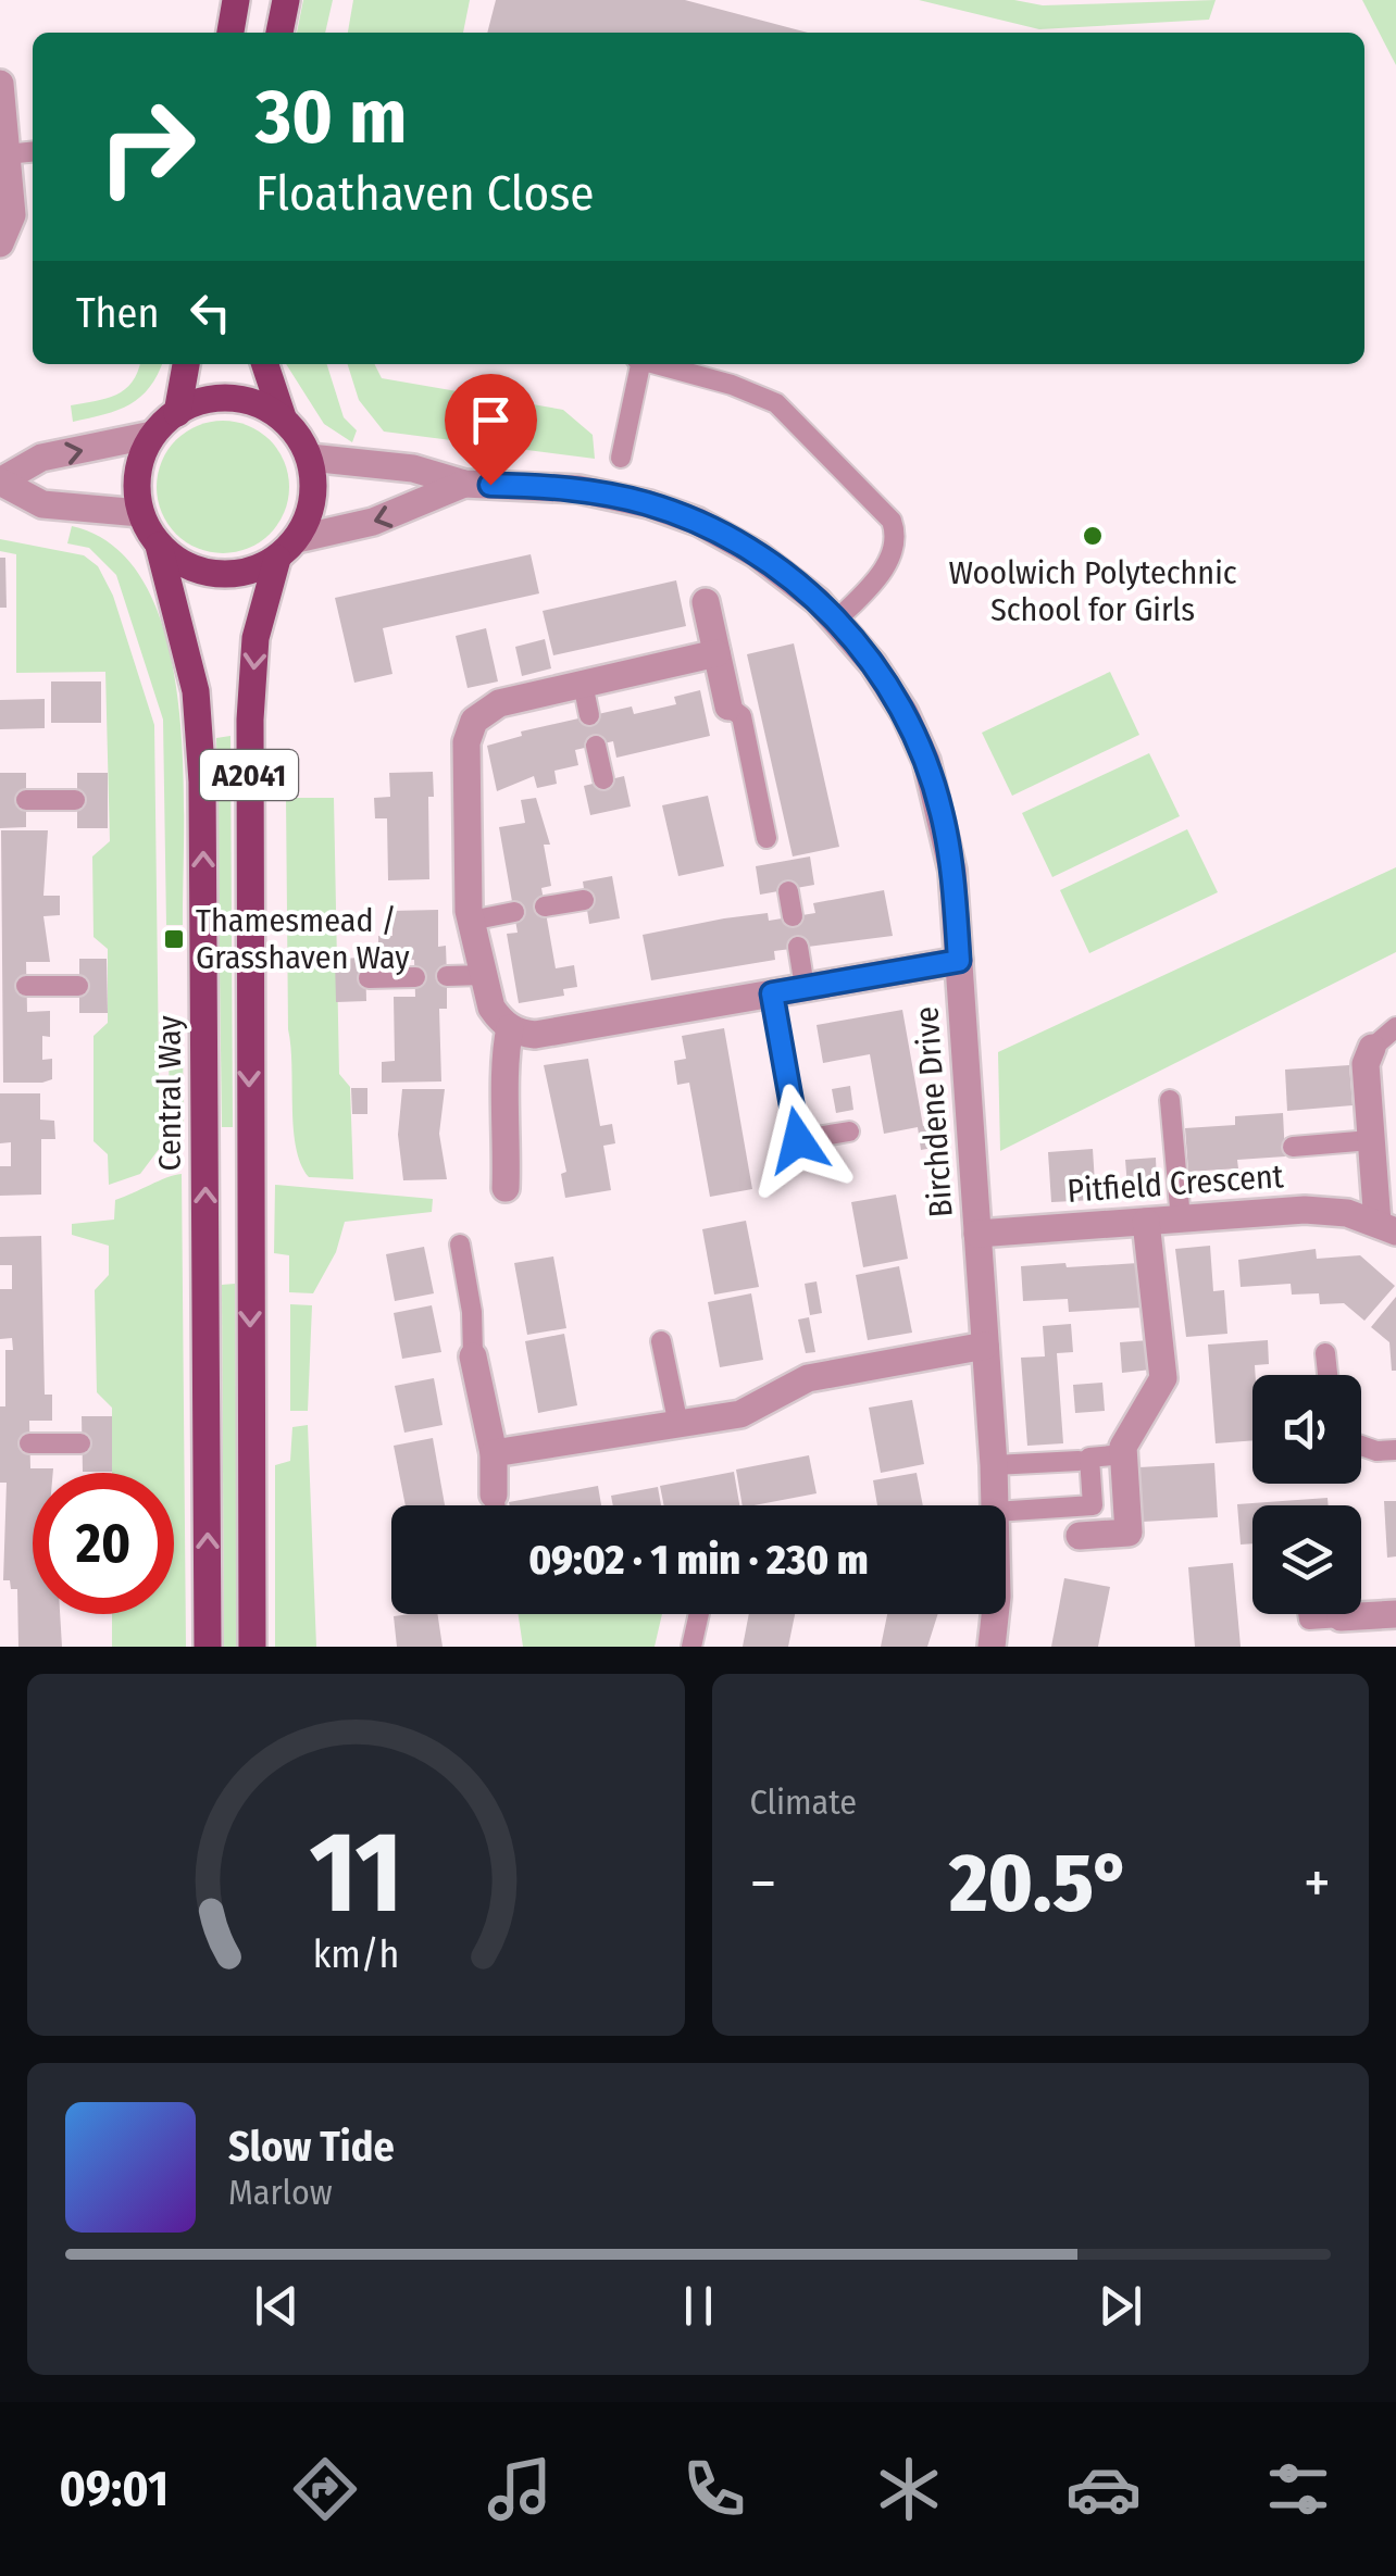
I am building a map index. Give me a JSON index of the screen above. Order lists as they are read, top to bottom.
{
  "streets": {
    "main road": ["A2041", "Central Way"],
    "street": ["Birchdene Drive", "Pitfield Crescent"]
  },
  "crossings": [
    ["A2041", "Central Way"],
    ["A2041", "Birchdene Drive"],
    ["Central Way", "Birchdene Drive"],
    ["Birchdene Drive", "Pitfield Crescent"]
  ],
  "places": {
    "other": ["Woolwich Polytechnic School for Girls"],
    "transit": ["Thamesmead / Grasshaven Way"]
  },
  "page": {
    "turn": ["30 m", "Floathaven Close"],
    "then": "Then",
    "limit": "20",
    "trip": "09:02 · 1 min · 230 m",
    "tile": "Climate",
    "heat": ["−", "20.5°", "+"],
    "song": ["Slow Tide", "Marlow"],
    "tabs": "09:01",
    "gauge": ["11", "km/h"]
  }
}
